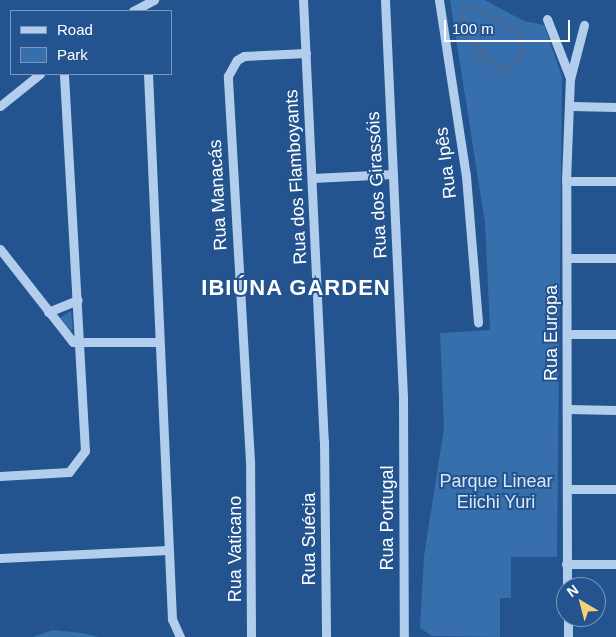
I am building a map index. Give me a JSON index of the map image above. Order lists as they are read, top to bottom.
{
  "streets": {
    "street": [
      "Rua Ipês",
      "Rua dos Flamboyants",
      "Rua dos Girassóis",
      "Rua Manacás",
      "Rua Europa",
      "Rua Portugal",
      "Rua Suécia",
      "Rua Vaticano"
    ]
  },
  "crossings": [
    ["Rua dos Flamboyants", "Rua Manacás"],
    ["Rua dos Flamboyants", "Rua Suécia"],
    ["Rua dos Girassóis", "Rua Portugal"],
    ["Rua Manacás", "Rua Vaticano"]
  ],
  "districts": ["IBIÚNA GARDEN"],
  "parks": ["Parque Linear Eiichi Yuri"],
  "legend": ["Road", "Park"],
  "scale_bar": "100 m",
  "north": "top left"
}
